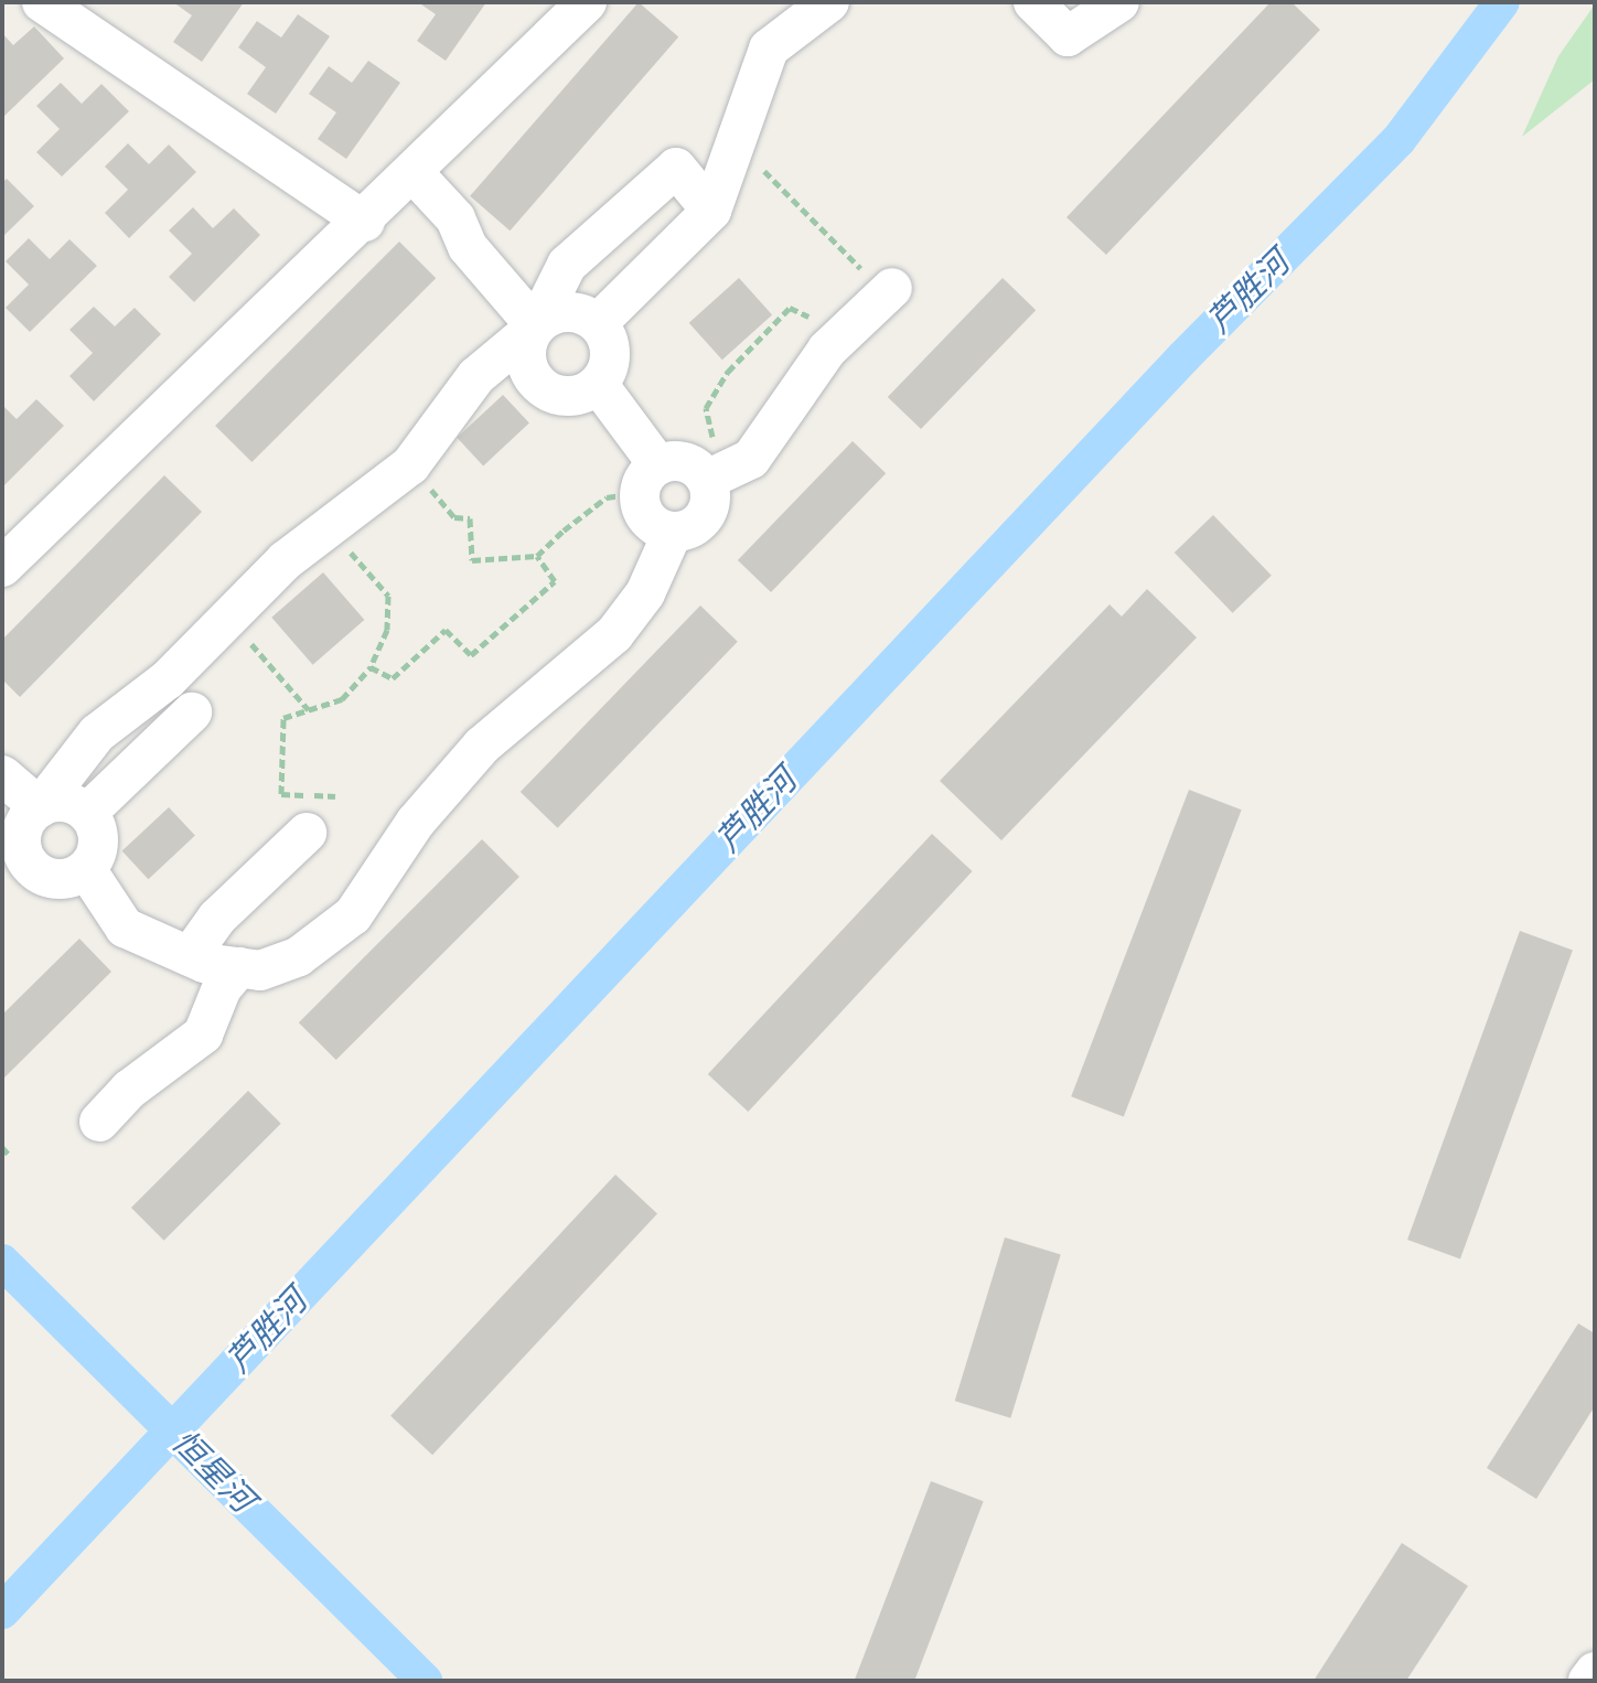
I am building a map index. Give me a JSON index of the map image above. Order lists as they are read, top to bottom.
{
  "water": ["芦胜河", "恒星河"]
}
